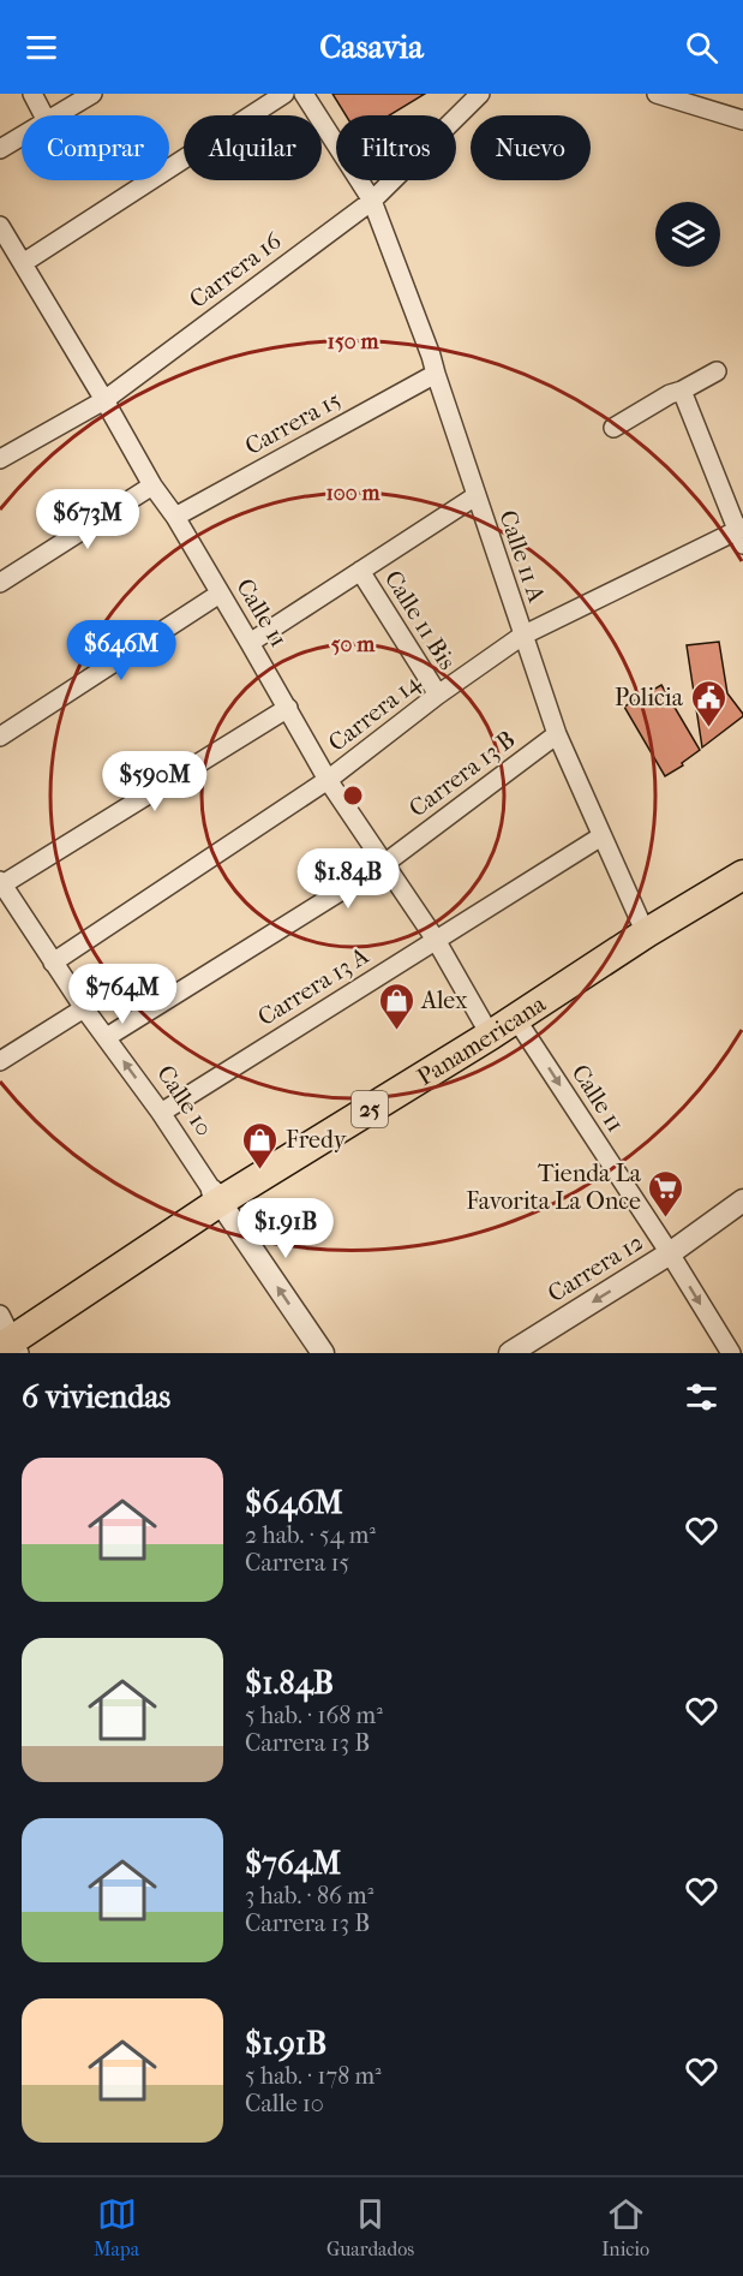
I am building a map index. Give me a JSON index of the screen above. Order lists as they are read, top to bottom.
{
  "streets": {
    "main road": ["Panamericana", "25"],
    "street": [
      "Carrera 16",
      "Carrera 15",
      "Calle 11 A",
      "Calle 11",
      "Calle 11 Bis",
      "Carrera 14",
      "Carrera 13 B",
      "Carrera 13 A",
      "Calle 10",
      "Carrera 12"
    ]
  },
  "crossings": [
    ["Carrera 16", "Calle 11 A"],
    ["Carrera 16", "Calle 11"],
    ["Carrera 15", "Calle 11 A"],
    ["Carrera 15", "Calle 11"],
    ["Calle 11 A", "Carrera 14"],
    ["Calle 11 A", "Carrera 13 B"],
    ["Calle 11 A", "Carrera 13 A"],
    ["Calle 11 A", "Panamericana"],
    ["Calle 11", "Carrera 14"],
    ["Calle 11", "Carrera 13 B"],
    ["Calle 11", "Carrera 13 A"],
    ["Calle 11", "Panamericana"],
    ["Calle 11", "Carrera 12"],
    ["Calle 11 Bis", "Carrera 14"],
    ["Carrera 14", "Calle 10"],
    ["Carrera 13 B", "Calle 10"],
    ["Carrera 13 A", "Calle 10"],
    ["Panamericana", "Calle 10"]
  ],
  "one_way": ["Calle 10", "Carrera 12"],
  "places": {
    "public building": ["Policia"],
    "shop": ["Alex", "Fredy"],
    "supermarket": ["Tienda La Favorita La Once"]
  },
  "page": {
    "header": "Casavia",
    "chip": [
      "Comprar",
      "Alquilar",
      "Filtros",
      "Nuevo"
    ],
    "price": [
      "$673M",
      "$646M",
      "$590M",
      "$1.84B",
      "$764M",
      "$1.91B"
    ],
    "heading": "6 viviendas",
    "list": [
      {
        "name": "$646M",
        "note": "2 hab. · 54 m² · Carrera 15"
      },
      {
        "name": "$1.84B",
        "note": "5 hab. · 168 m² · Carrera 13 B"
      },
      {
        "name": "$764M",
        "note": "3 hab. · 86 m² · Carrera 13 B"
      },
      {
        "name": "$1.91B",
        "note": "5 hab. · 178 m² · Calle 10"
      }
    ],
    "tabs": ["Mapa", "Guardados", "Inicio"]
  },
  "rings": ["150 m", "100 m", "50 m"]
}
